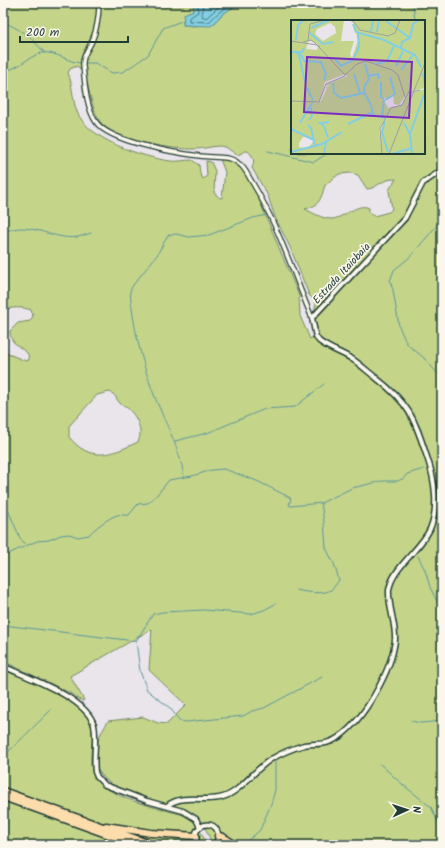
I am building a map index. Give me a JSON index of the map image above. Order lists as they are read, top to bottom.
{
  "streets": {
    "street": ["Estrada Itaiobaia"]
  },
  "scale_bar": "200 m",
  "north": "right"
}
